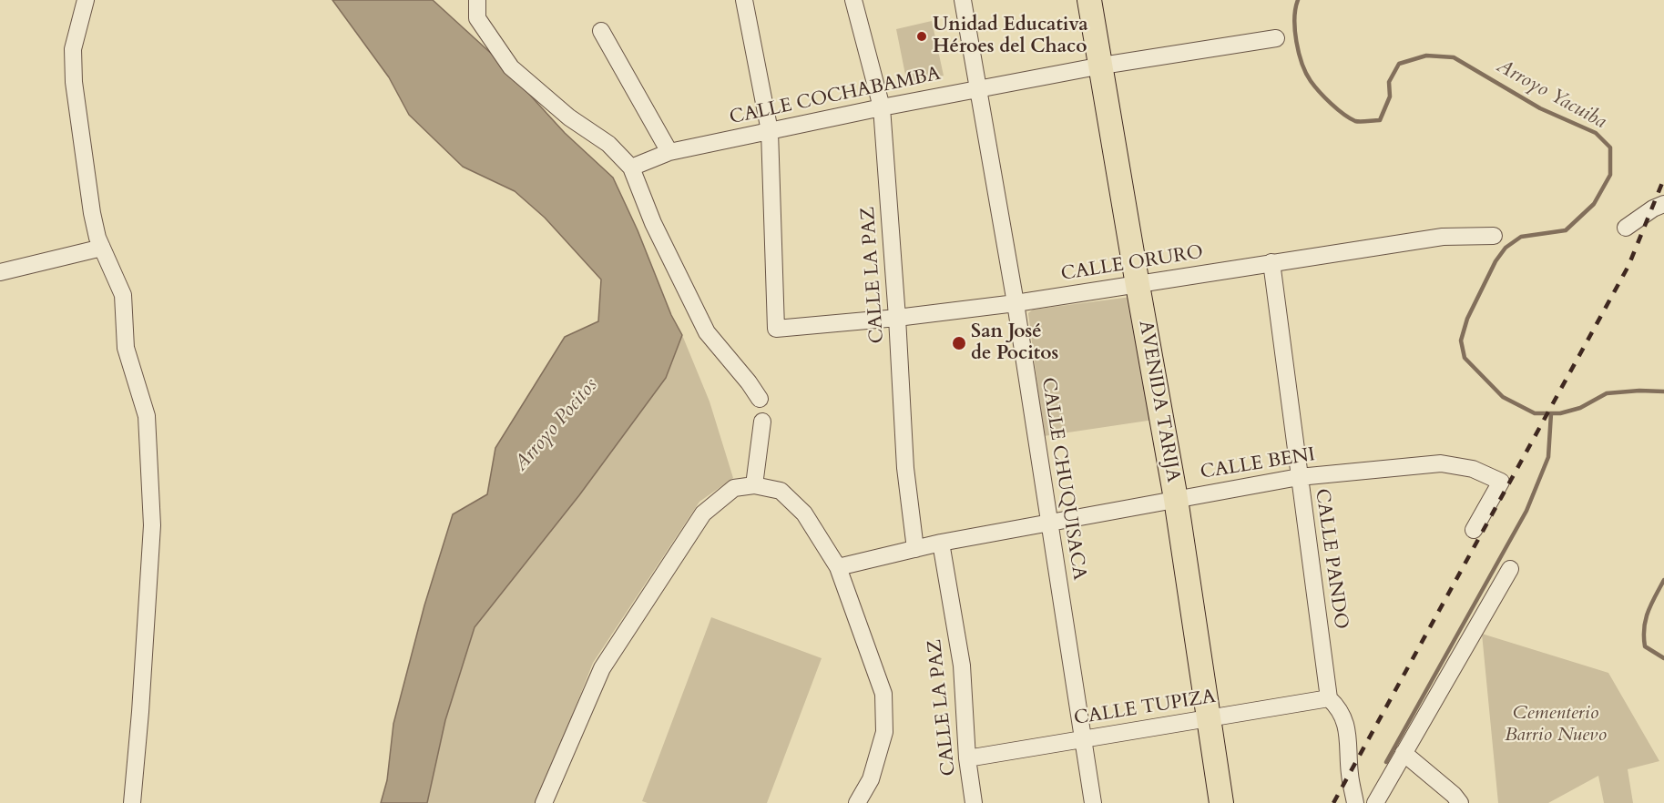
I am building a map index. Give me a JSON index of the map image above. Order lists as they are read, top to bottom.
{
  "streets": {
    "highway": ["AVENIDA TARIJA"],
    "street": [
      "CALLE COCHABAMBA",
      "CALLE ORURO",
      "CALLE LA PAZ",
      "CALLE BENI",
      "CALLE CHUQUISACA",
      "CALLE PANDO",
      "CALLE TUPIZA"
    ]
  },
  "crossings": [
    ["CALLE COCHABAMBA", "CALLE ORURO"],
    ["CALLE COCHABAMBA", "CALLE LA PAZ"],
    ["CALLE COCHABAMBA", "AVENIDA TARIJA"],
    ["CALLE COCHABAMBA", "CALLE CHUQUISACA"],
    ["CALLE ORURO", "CALLE LA PAZ"],
    ["CALLE ORURO", "AVENIDA TARIJA"],
    ["CALLE ORURO", "CALLE CHUQUISACA"],
    ["CALLE ORURO", "CALLE PANDO"],
    ["CALLE LA PAZ", "CALLE BENI"],
    ["CALLE LA PAZ", "CALLE TUPIZA"],
    ["AVENIDA TARIJA", "CALLE BENI"],
    ["AVENIDA TARIJA", "CALLE TUPIZA"],
    ["CALLE BENI", "CALLE CHUQUISACA"],
    ["CALLE BENI", "CALLE PANDO"],
    ["CALLE CHUQUISACA", "CALLE TUPIZA"],
    ["CALLE PANDO", "CALLE TUPIZA"]
  ],
  "water": ["Arroyo Yacuiba", "Arroyo Pocitos"],
  "parks": ["Cementerio Barrio Nuevo"],
  "places": ["Unidad Educativa Héroes del Chaco", "San José de Pocitos"]
}
